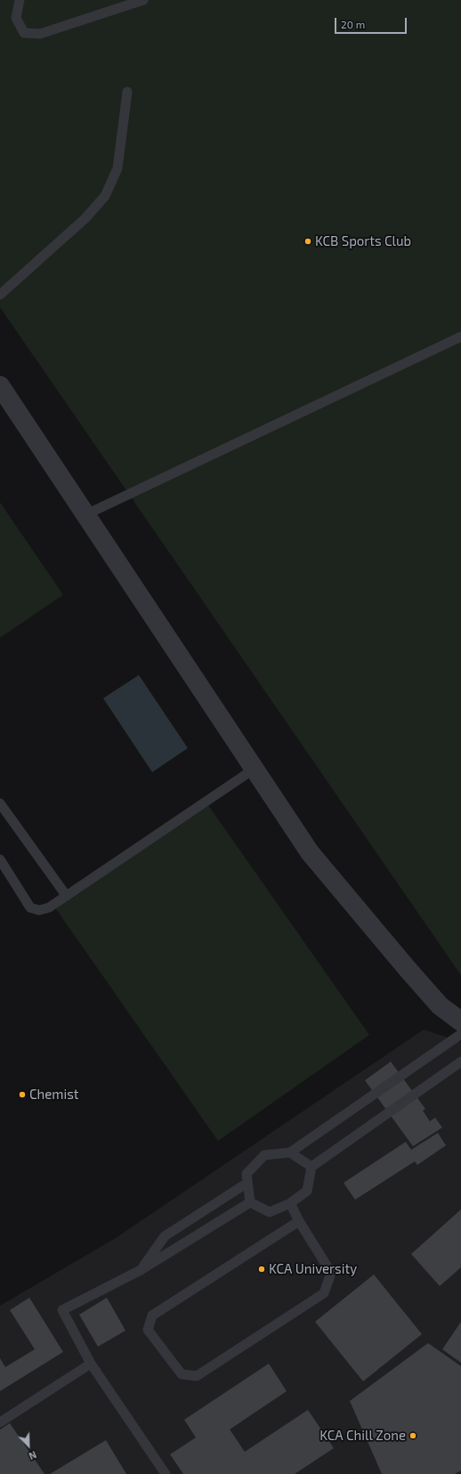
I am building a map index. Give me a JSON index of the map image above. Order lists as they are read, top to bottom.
{
  "places": [
    "KCB Sports Club",
    "Chemist",
    "KCA University",
    "KCA Chill Zone"
  ],
  "scale_bar": "20 m",
  "north": "bottom right"
}
